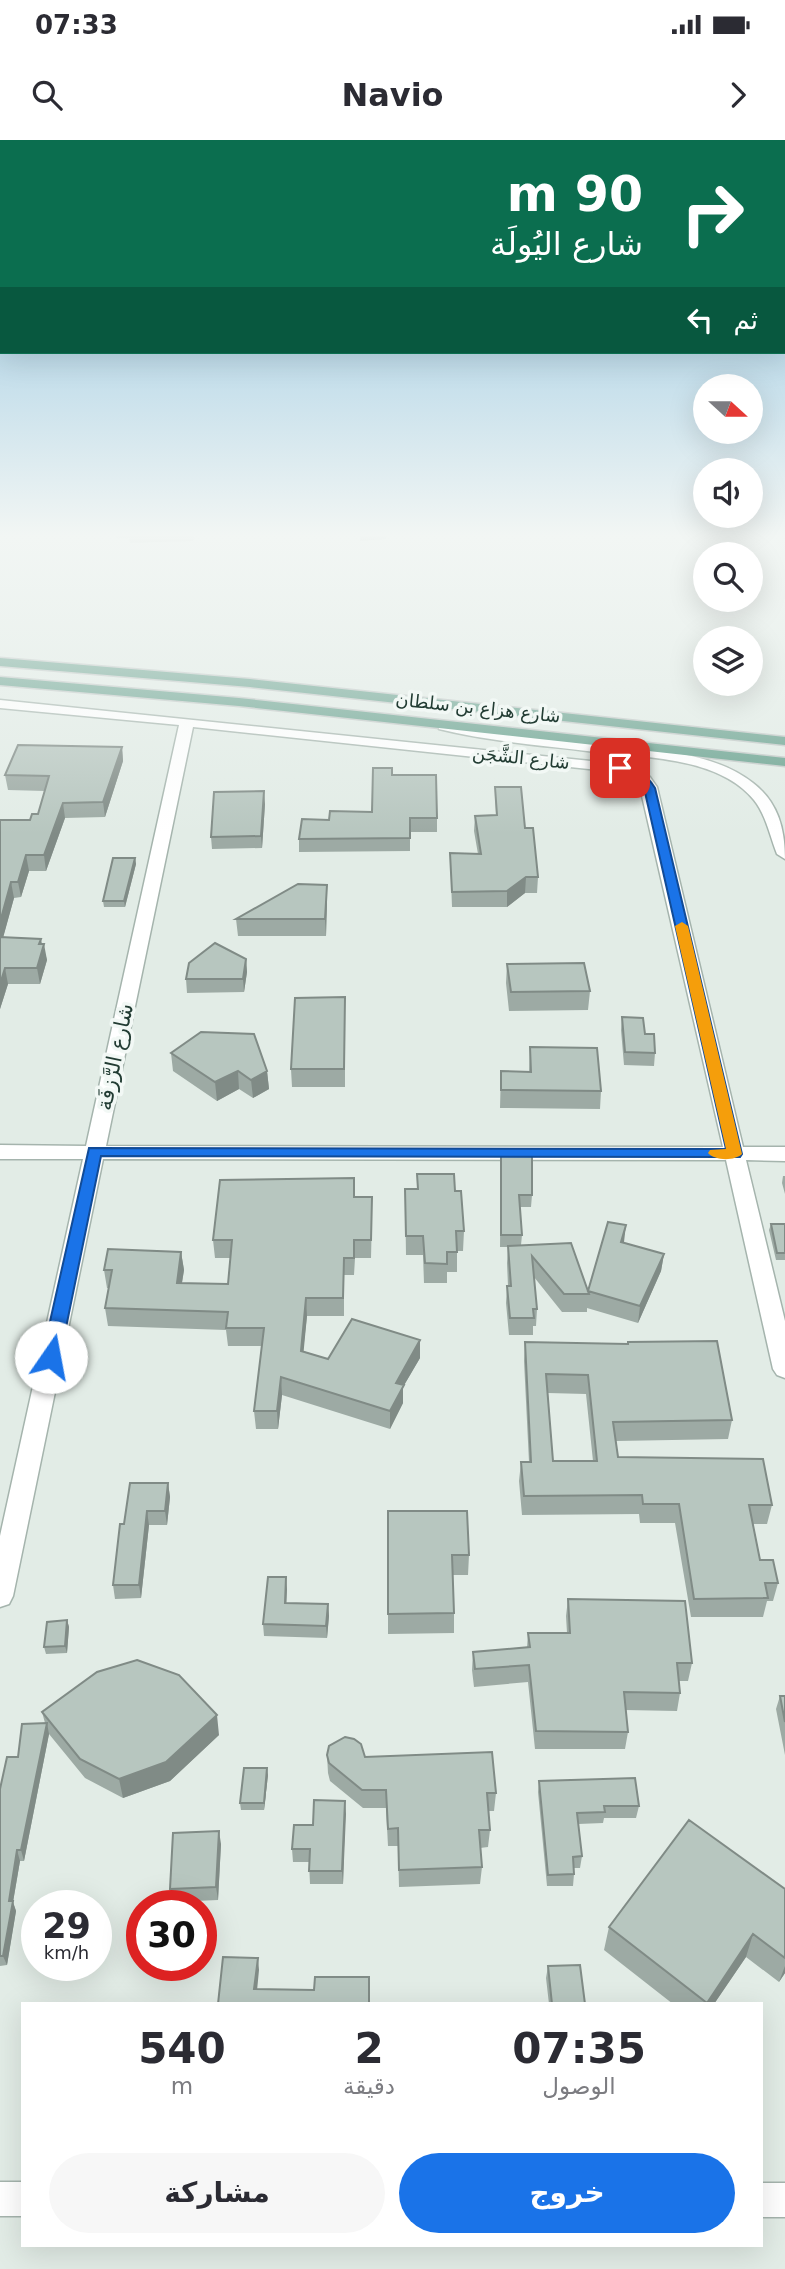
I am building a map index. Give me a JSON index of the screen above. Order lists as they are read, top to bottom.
{
  "streets": {
    "main road": ["شارع هزاع بن سلطان"],
    "street": ["شارع الشَّجَن", "شارع الرَّزفَة"]
  },
  "crossings": [
    ["شارع الشَّجَن", "شارع الرَّزفَة"]
  ],
  "north": "right",
  "page": {
    "status": "07:33",
    "header": "Navio",
    "turn": ["90 m", "شارع اليُولَة"],
    "then": "ثم",
    "speed": "29 km/h",
    "limit": "30",
    "eta": [
      "07:35",
      "الوصول",
      "2",
      "دقيقة",
      "540",
      "m"
    ],
    "buttons": ["خروج", "مشاركة"]
  }
}
